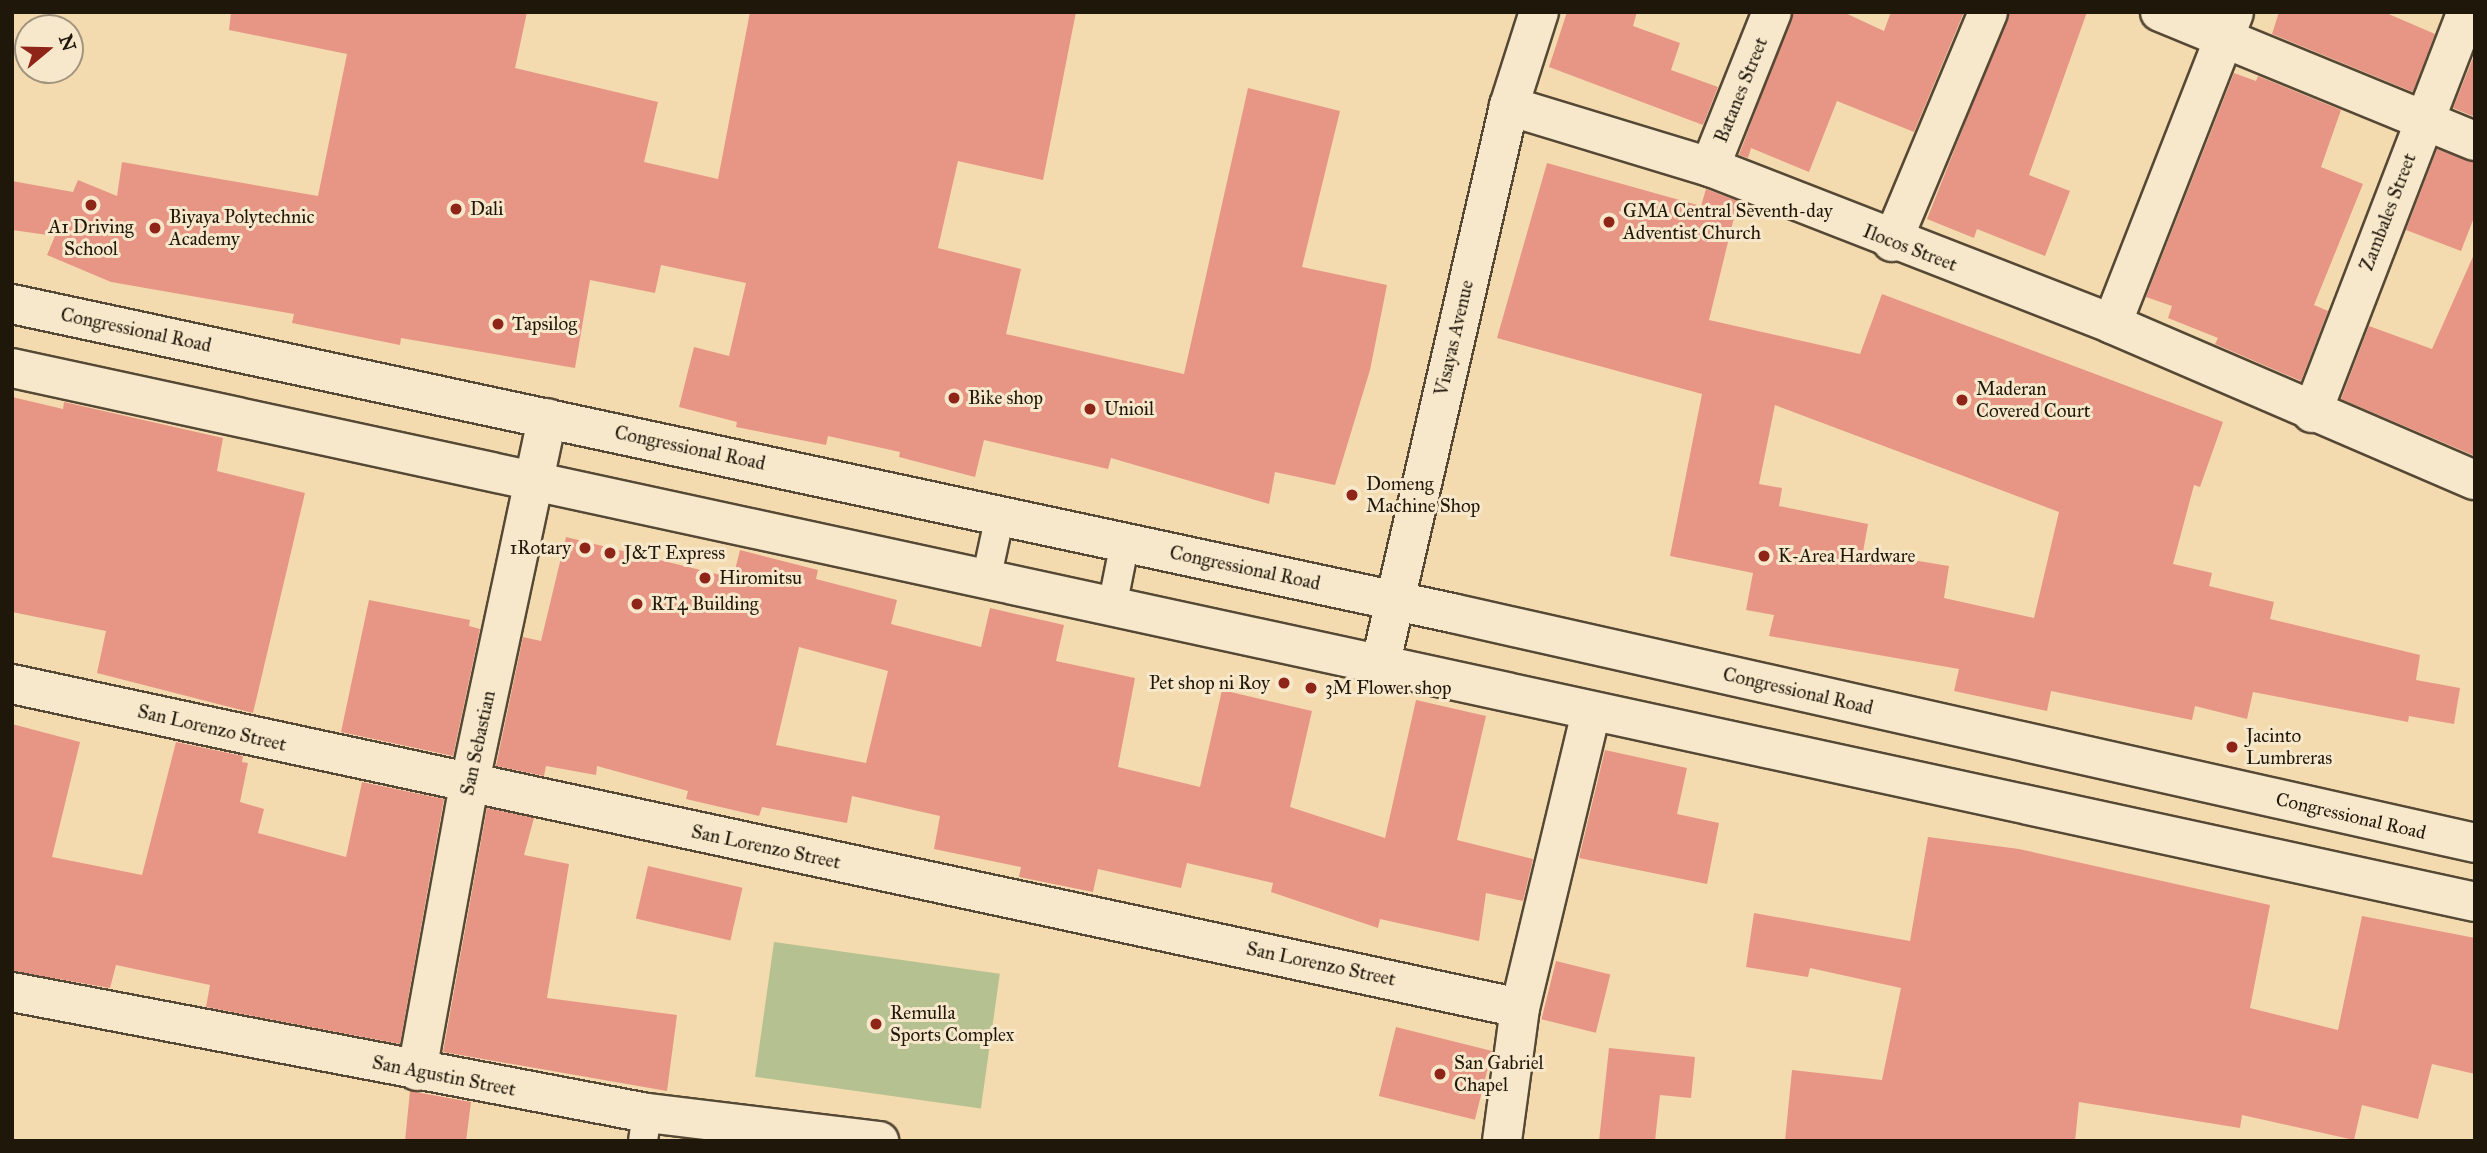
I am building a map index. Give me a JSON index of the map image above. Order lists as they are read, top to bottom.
{
  "streets": {
    "street": [
      "Batanes Street",
      "Zambales Street",
      "Ilocos Street",
      "Congressional Road",
      "Visayas Avenue",
      "San Lorenzo Street",
      "San Sebastian",
      "San Agustin Street"
    ]
  },
  "crossings": [
    ["Batanes Street", "Ilocos Street"],
    ["Zambales Street", "Ilocos Street"],
    ["Ilocos Street", "Visayas Avenue"],
    ["Congressional Road", "Visayas Avenue"],
    ["Congressional Road", "San Sebastian"],
    ["San Lorenzo Street", "San Sebastian"],
    ["San Sebastian", "San Agustin Street"]
  ],
  "places": [
    "A1 Driving School",
    "Dali",
    "GMA Central Seventh-day Adventist Church",
    "Biyaya Polytechnic Academy",
    "Tapsilog",
    "Bike shop",
    "Maderan Covered Court",
    "Unioil",
    "Domeng Machine Shop",
    "1Rotary",
    "J&T Express",
    "K-Area Hardware",
    "Hiromitsu",
    "RT4 Building",
    "Pet shop ni Roy",
    "3M Flower shop",
    "Jacinto Lumbreras",
    "Remulla Sports Complex",
    "San Gabriel Chapel"
  ],
  "north": "right"
}
